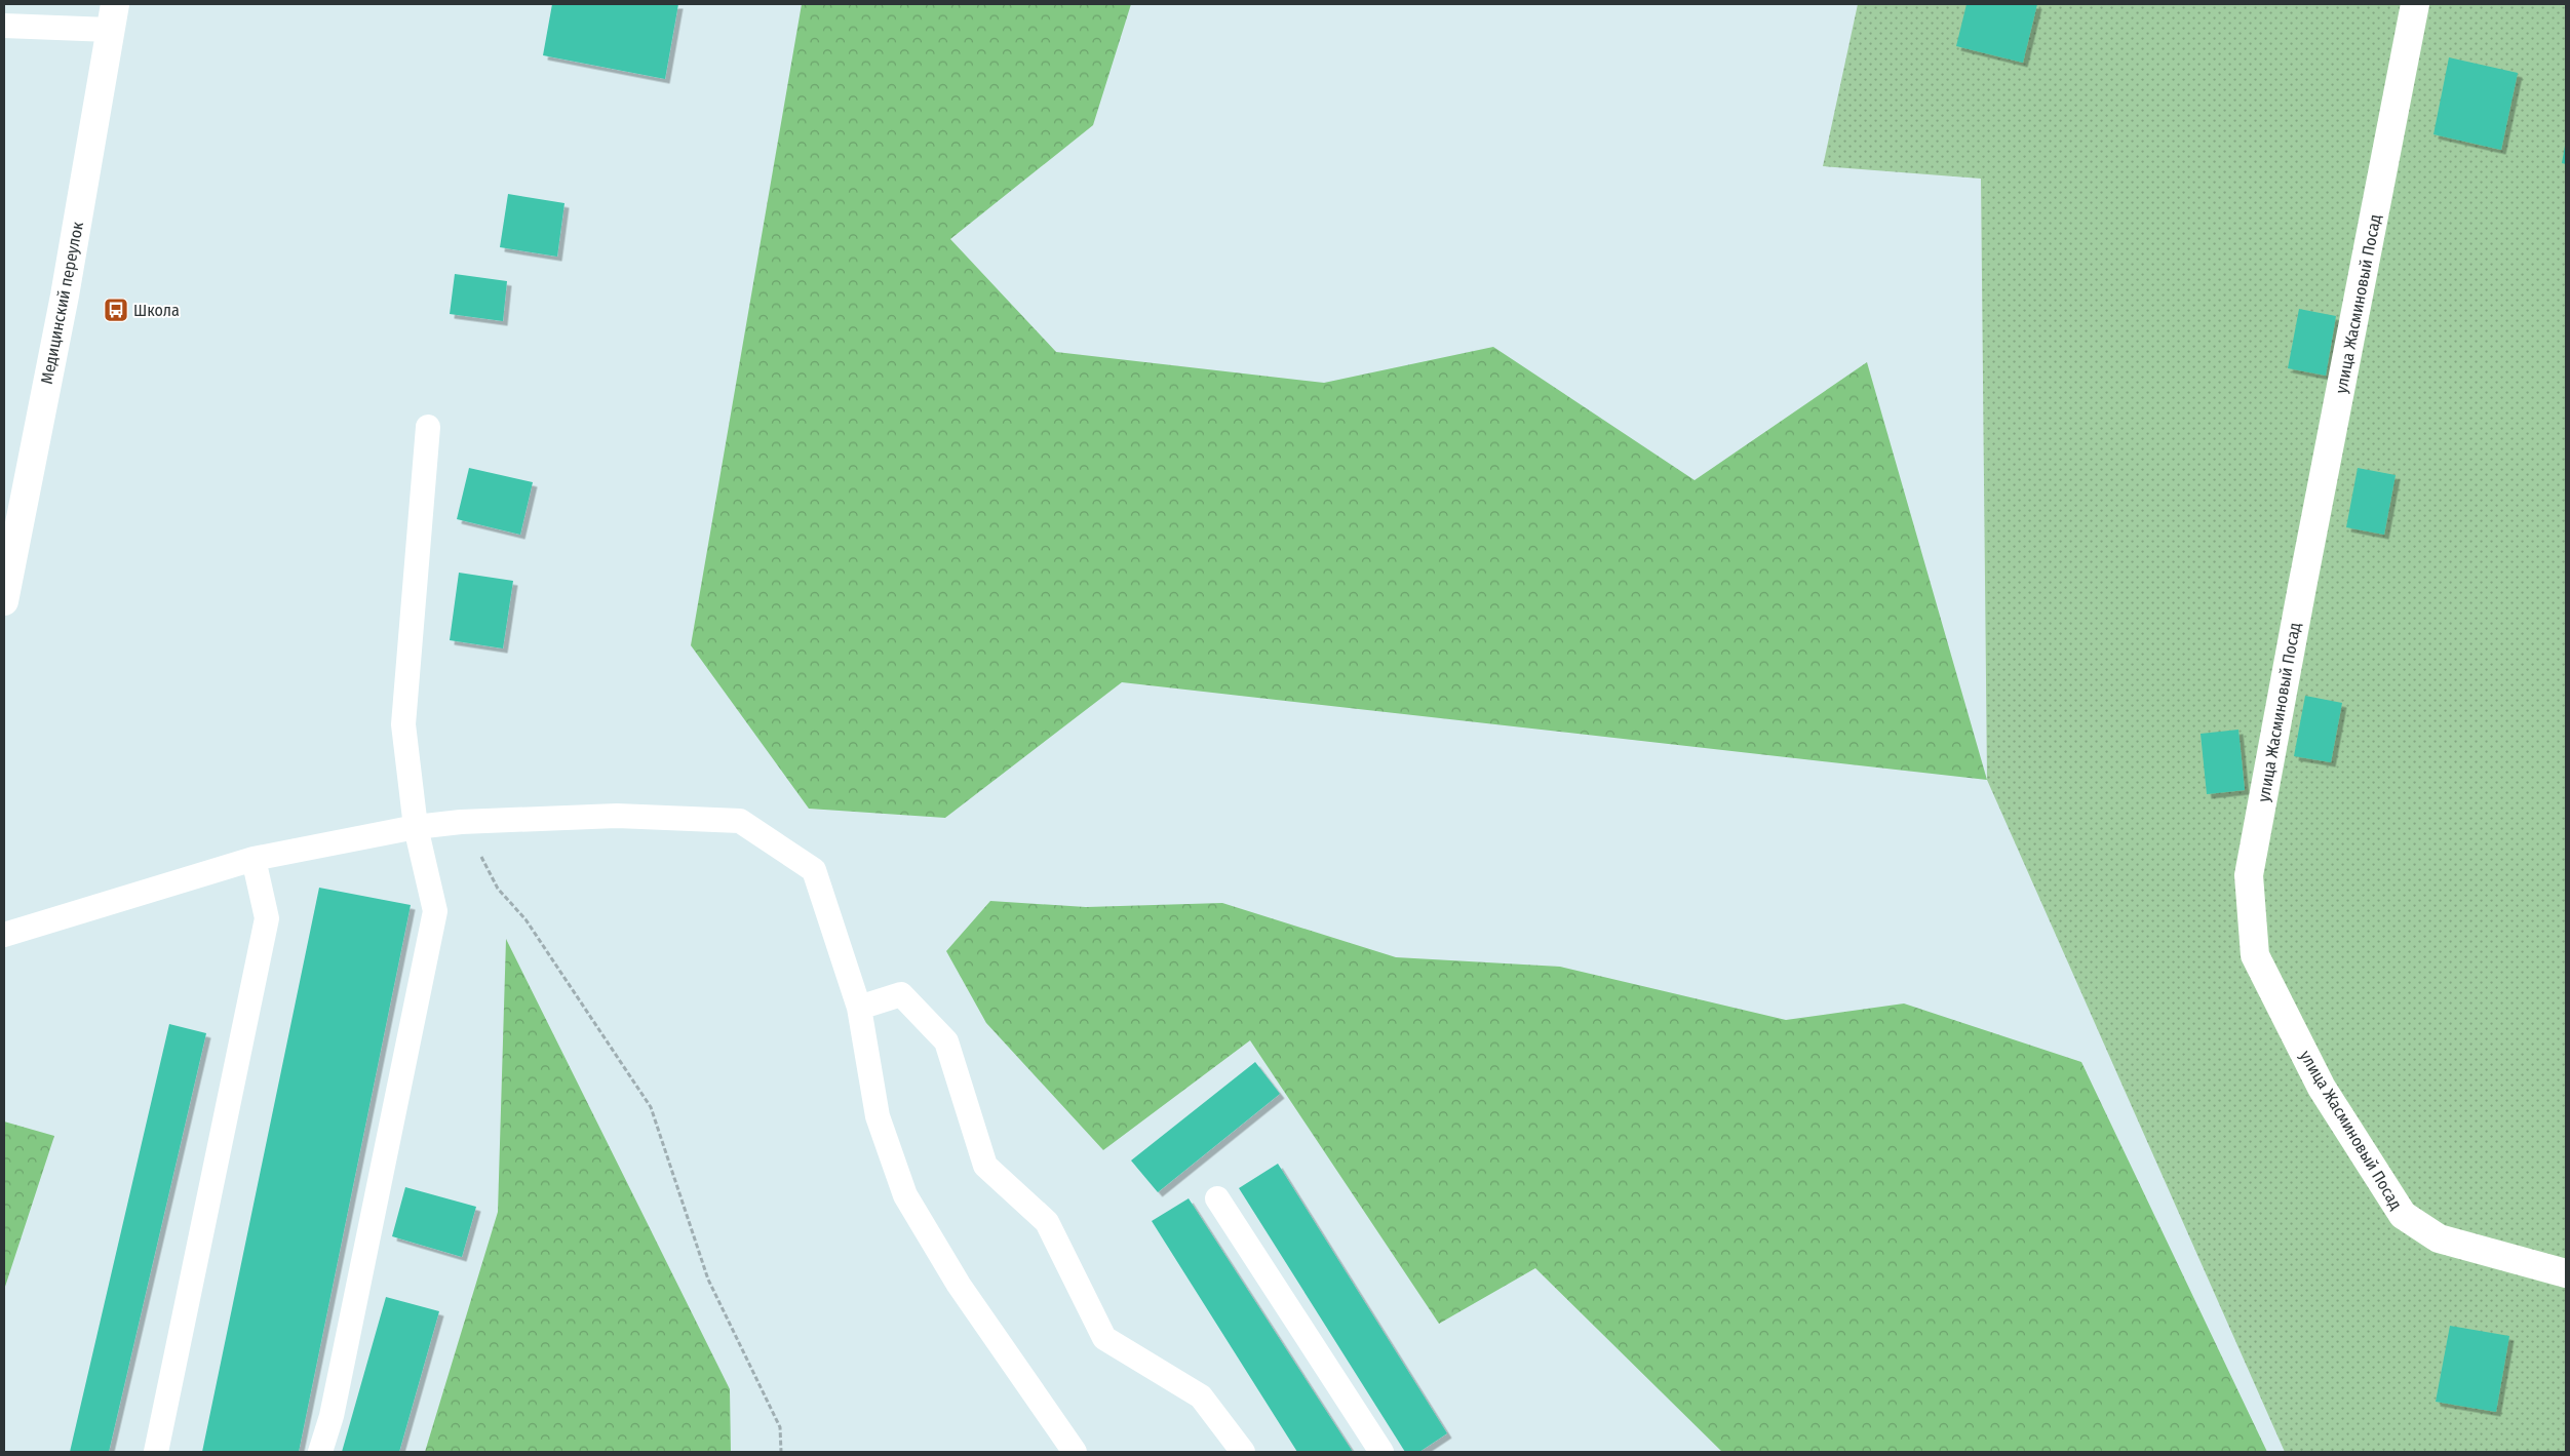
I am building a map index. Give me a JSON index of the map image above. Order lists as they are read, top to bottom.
{
  "streets": {
    "street": ["Медицинский переулок", "улица Жасминовый Посад"]
  },
  "places": {
    "bus stop": ["Школа"]
  }
}
